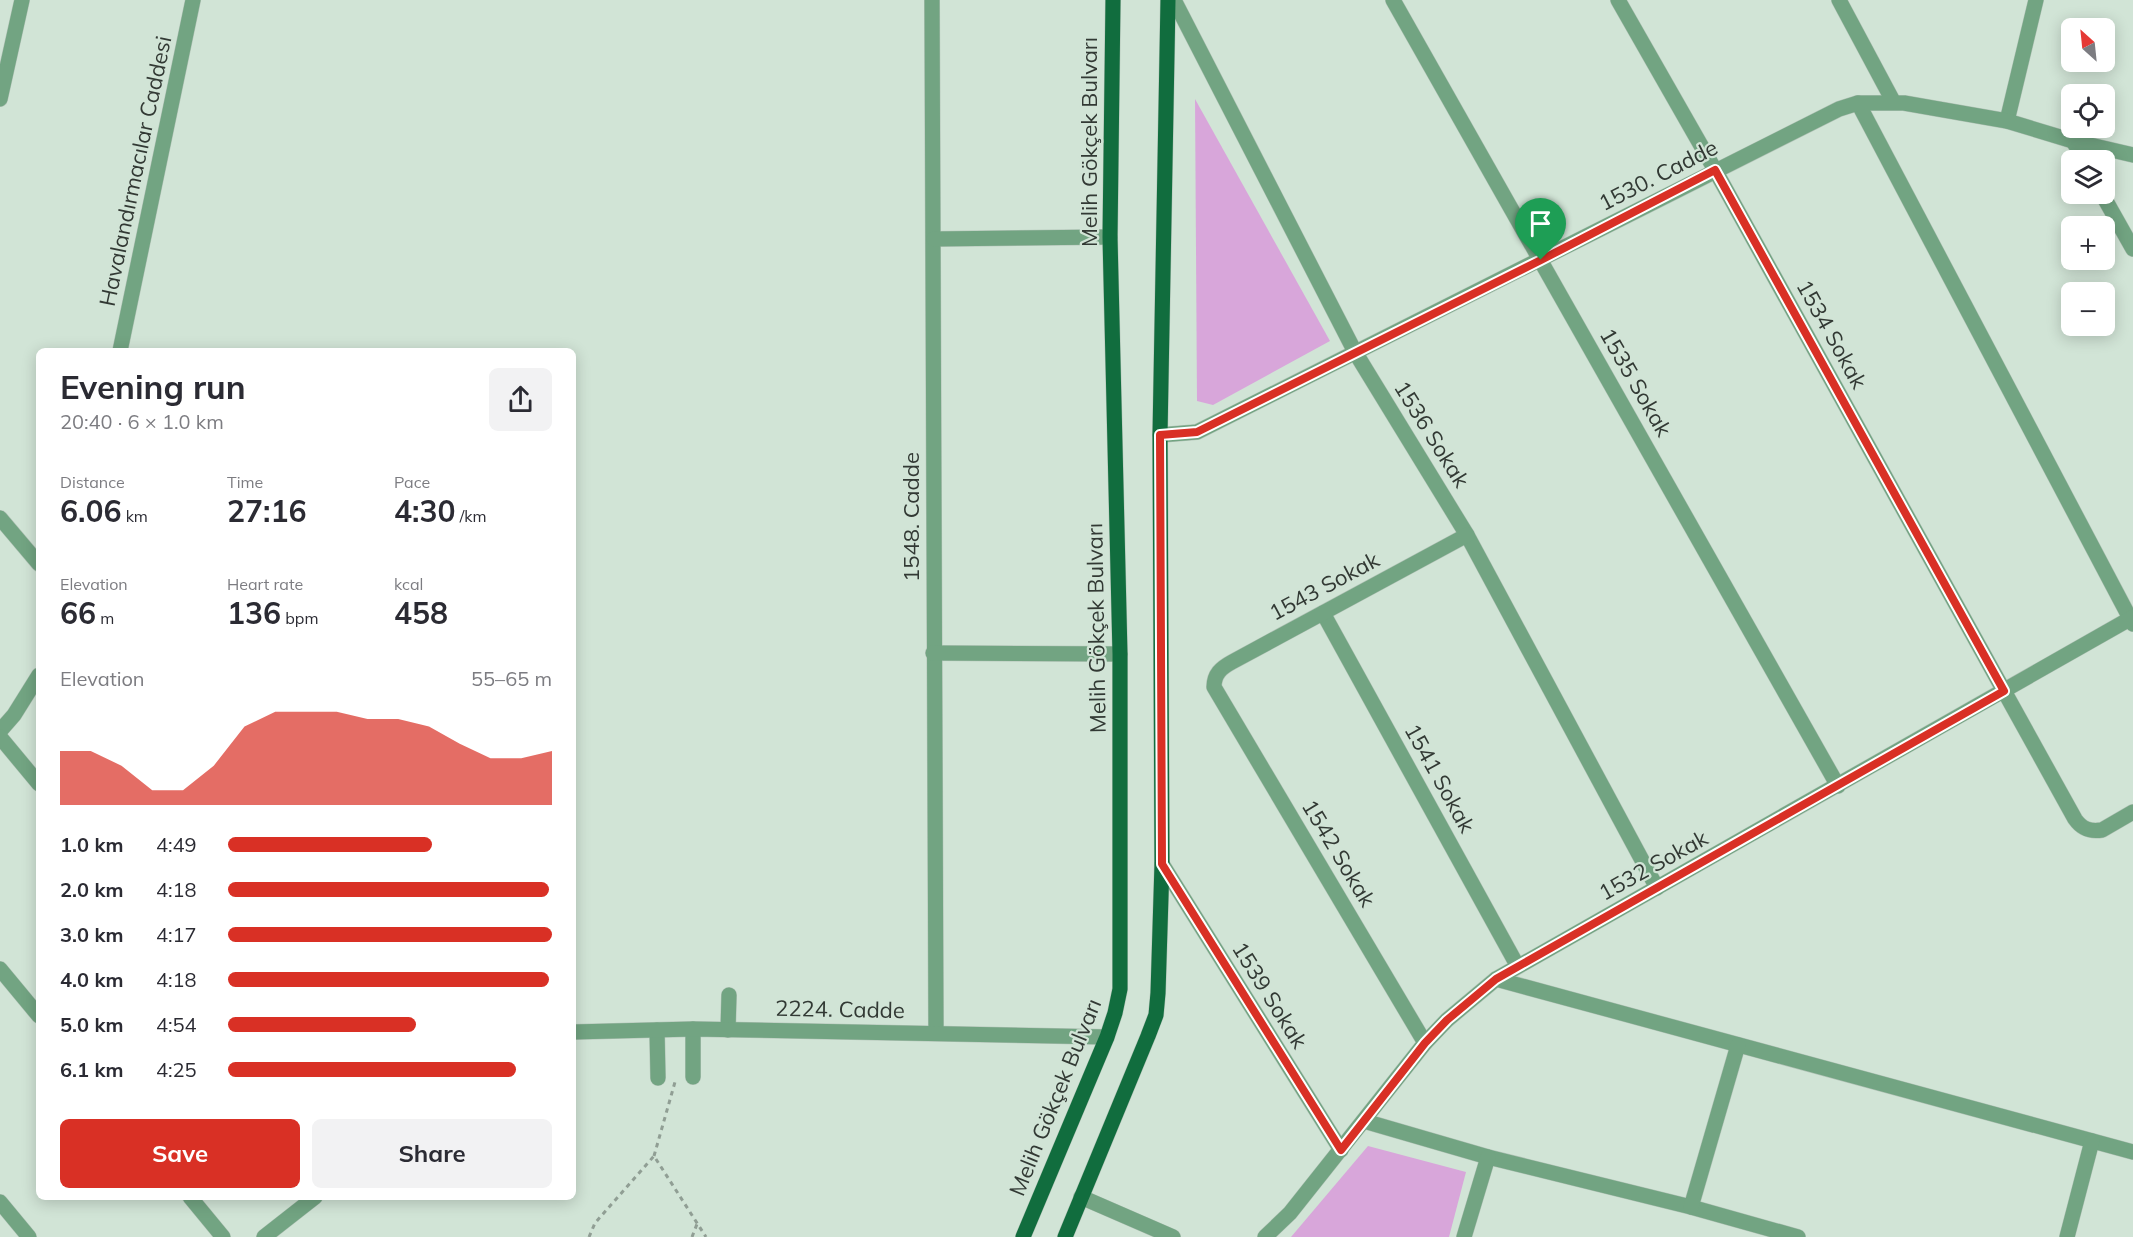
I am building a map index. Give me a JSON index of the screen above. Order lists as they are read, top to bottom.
{
  "streets": {
    "main road": ["Melih Gökçek Bulvarı"],
    "street": [
      "Havalandırmacılar Caddesi",
      "1530. Cadde",
      "1534 Sokak",
      "1535 Sokak",
      "1536 Sokak",
      "1548. Cadde",
      "1543 Sokak",
      "1541 Sokak",
      "1542 Sokak",
      "1532 Sokak",
      "1539 Sokak",
      "2224. Cadde"
    ]
  },
  "crossings": [
    ["Melih Gökçek Bulvarı", "2224. Cadde"],
    ["1530. Cadde", "1534 Sokak"],
    ["1530. Cadde", "1535 Sokak"],
    ["1530. Cadde", "1536 Sokak"],
    ["1534 Sokak", "1532 Sokak"],
    ["1535 Sokak", "1532 Sokak"],
    ["1536 Sokak", "1543 Sokak"],
    ["1536 Sokak", "1532 Sokak"],
    ["1548. Cadde", "2224. Cadde"],
    ["1543 Sokak", "1541 Sokak"],
    ["1543 Sokak", "1542 Sokak"],
    ["1541 Sokak", "1532 Sokak"],
    ["1542 Sokak", "1532 Sokak"],
    ["1532 Sokak", "1539 Sokak"]
  ],
  "north": "top left",
  "page": {
    "map_buttons": ["+", "−"],
    "heading": ["Evening run", "20:40 · 6 × 1.0 km"],
    "stats": [
      ["Distance", "6.06 km"],
      ["Time", "27:16"],
      ["Pace", "4:30 /km"],
      ["Elevation", "66 m"],
      ["Heart rate", "136 bpm"],
      ["kcal", "458"]
    ],
    "chart": ["Elevation", "55–65 m"],
    "list": [
      {
        "name": "1.0 km",
        "note": "4:49"
      },
      {
        "name": "2.0 km",
        "note": "4:18"
      },
      {
        "name": "3.0 km",
        "note": "4:17"
      },
      {
        "name": "4.0 km",
        "note": "4:18"
      },
      {
        "name": "5.0 km",
        "note": "4:54"
      },
      {
        "name": "6.1 km",
        "note": "4:25"
      }
    ],
    "buttons": ["Save", "Share"]
  }
}
